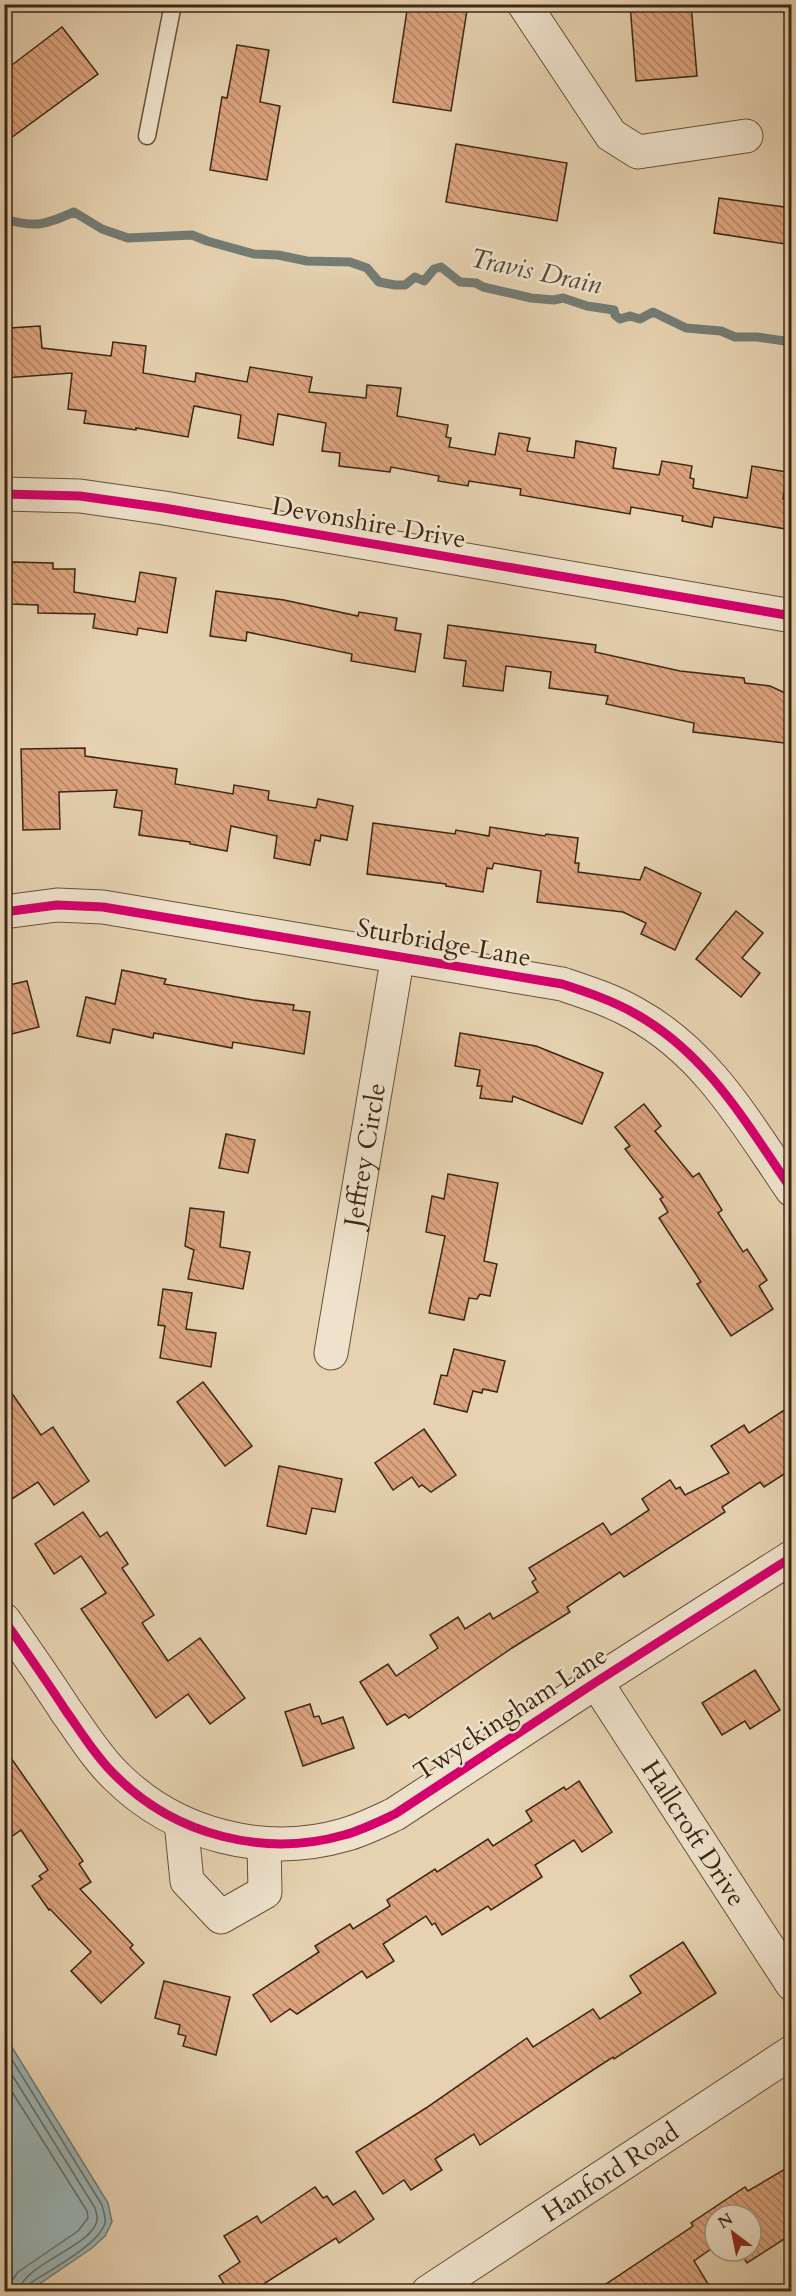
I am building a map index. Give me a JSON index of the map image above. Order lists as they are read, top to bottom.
{
  "streets": {
    "street": [
      "Devonshire Drive",
      "Sturbridge Lane",
      "Jeffrey Circle",
      "Twyckingham Lane",
      "Hallcroft Drive",
      "Hanford Road"
    ]
  },
  "crossings": [
    ["Sturbridge Lane", "Jeffrey Circle"],
    ["Twyckingham Lane", "Hallcroft Drive"]
  ],
  "water": ["Travis Drain"],
  "north": "top left"
}
